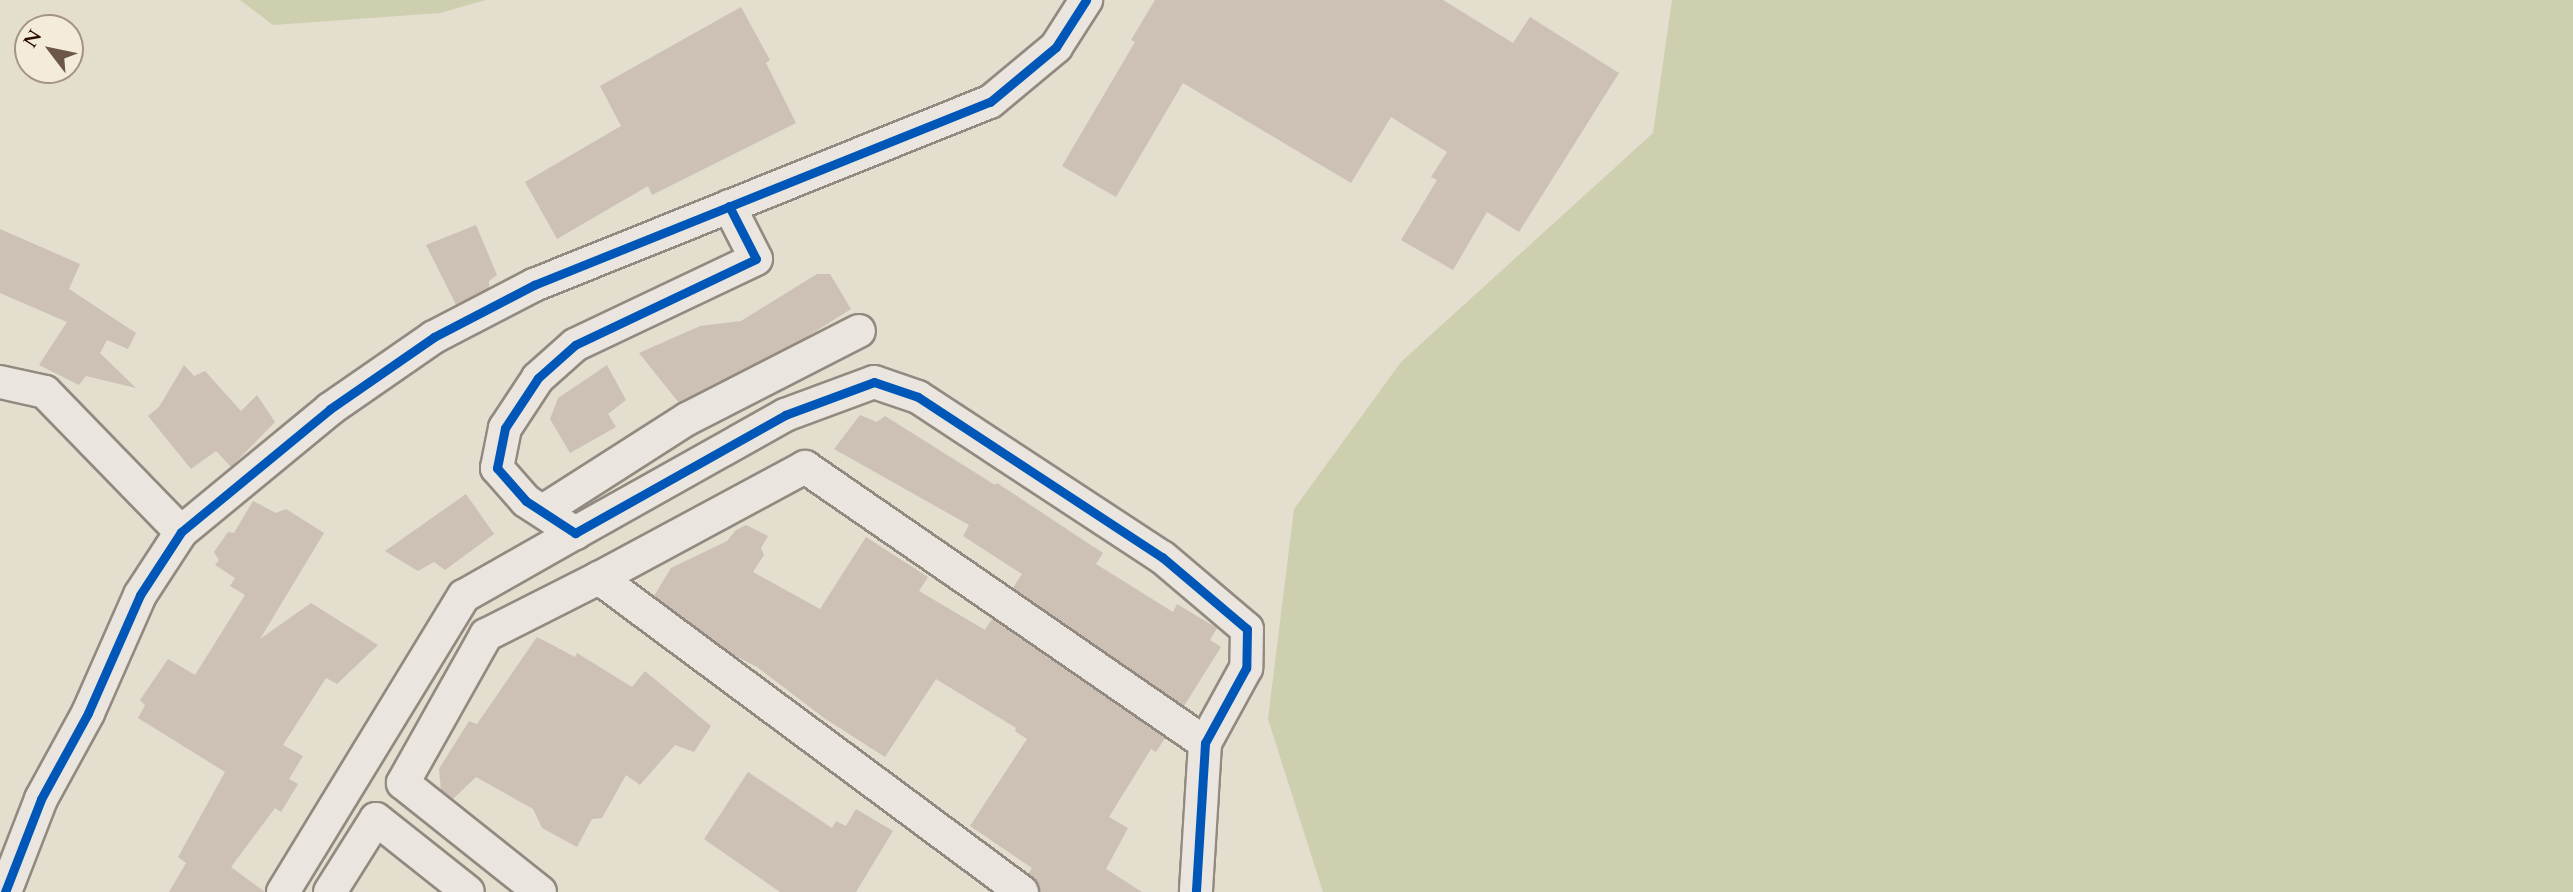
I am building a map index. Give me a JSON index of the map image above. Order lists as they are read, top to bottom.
{
  "north": "top left"
}
